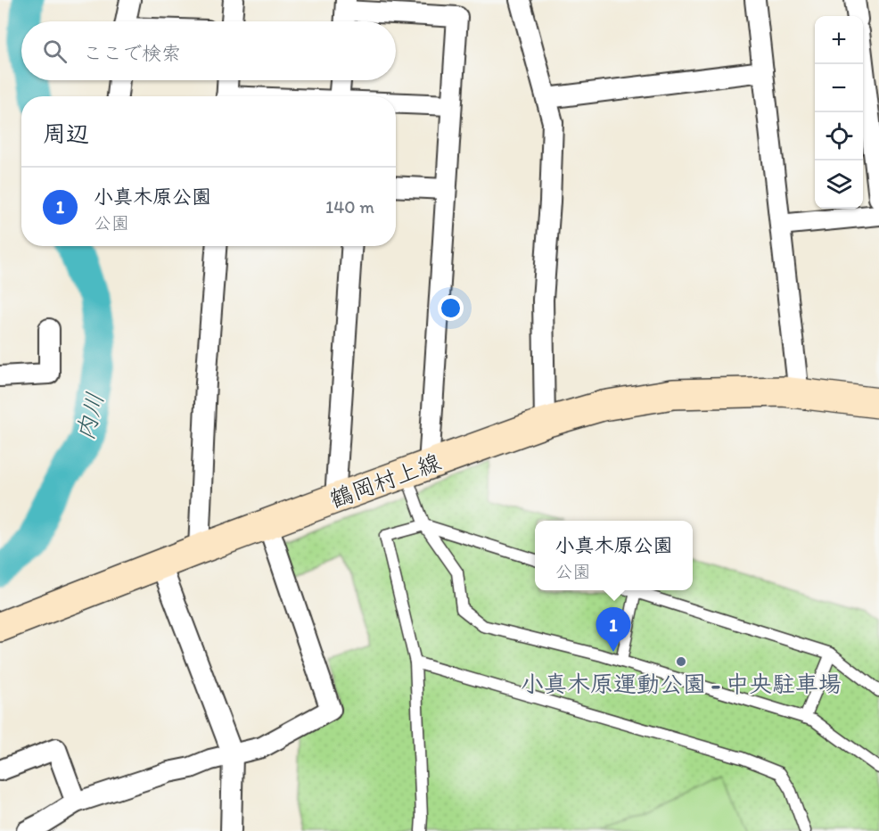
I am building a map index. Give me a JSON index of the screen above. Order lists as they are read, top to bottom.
{
  "streets": {
    "main road": ["鶴岡村上線"]
  },
  "water": ["内川"],
  "places": ["小真木原運動公園 - 中央駐車場"],
  "page": {
    "map_buttons": ["+", "−"],
    "search": "ここで検索",
    "heading": "周辺",
    "list": [
      {
        "mark": "1",
        "name": "小真木原公園",
        "note": "公園",
        "value": "140 m"
      }
    ],
    "popup": ["小真木原公園", "公園"],
    "pins": "1"
  }
}
